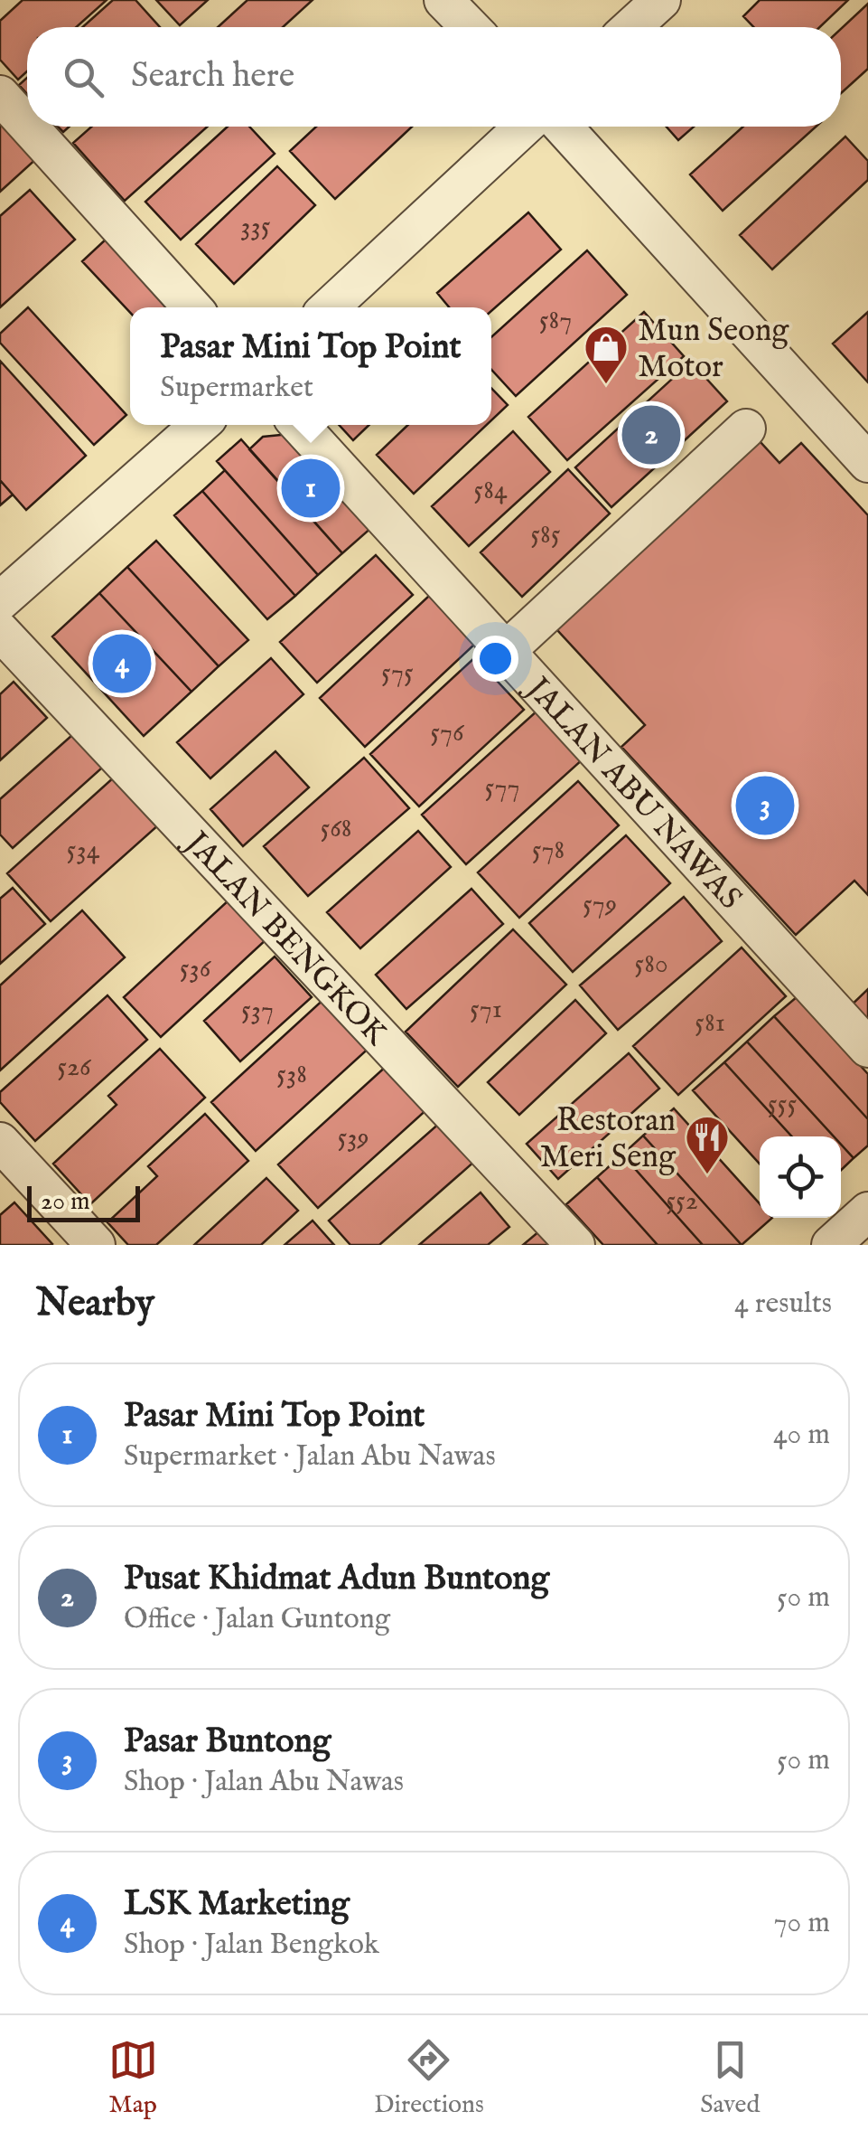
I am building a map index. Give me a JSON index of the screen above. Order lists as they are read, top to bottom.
{
  "streets": {
    "street": ["JALAN ABU NAWAS", "JALAN BENGKOK"]
  },
  "places": {
    "shop": ["Mun Seong Motor"],
    "restaurant": ["Restoran Meri Seng"]
  },
  "house_numbers": [
    "335",
    "587",
    "584",
    "585",
    "575",
    "576",
    "577",
    "568",
    "534",
    "578",
    "579",
    "580",
    "536",
    "571",
    "537",
    "581",
    "526",
    "538",
    "555",
    "539",
    "552"
  ],
  "scale_bar": "20 m",
  "page": {
    "search": "Search here",
    "popup": ["Pasar Mini Top Point", "Supermarket"],
    "pins": [
      "2",
      "1",
      "4",
      "3"
    ],
    "scale": "20 m",
    "heading": ["Nearby", "4 results"],
    "list": [
      {
        "mark": "1",
        "name": "Pasar Mini Top Point",
        "note": "Supermarket · Jalan Abu Nawas",
        "value": "40 m"
      },
      {
        "mark": "2",
        "name": "Pusat Khidmat Adun Buntong",
        "note": "Office · Jalan Guntong",
        "value": "50 m"
      },
      {
        "mark": "3",
        "name": "Pasar Buntong",
        "note": "Shop · Jalan Abu Nawas",
        "value": "50 m"
      },
      {
        "mark": "4",
        "name": "LSK Marketing",
        "note": "Shop · Jalan Bengkok",
        "value": "70 m"
      }
    ],
    "nav": ["Map", "Directions", "Saved"]
  }
}
